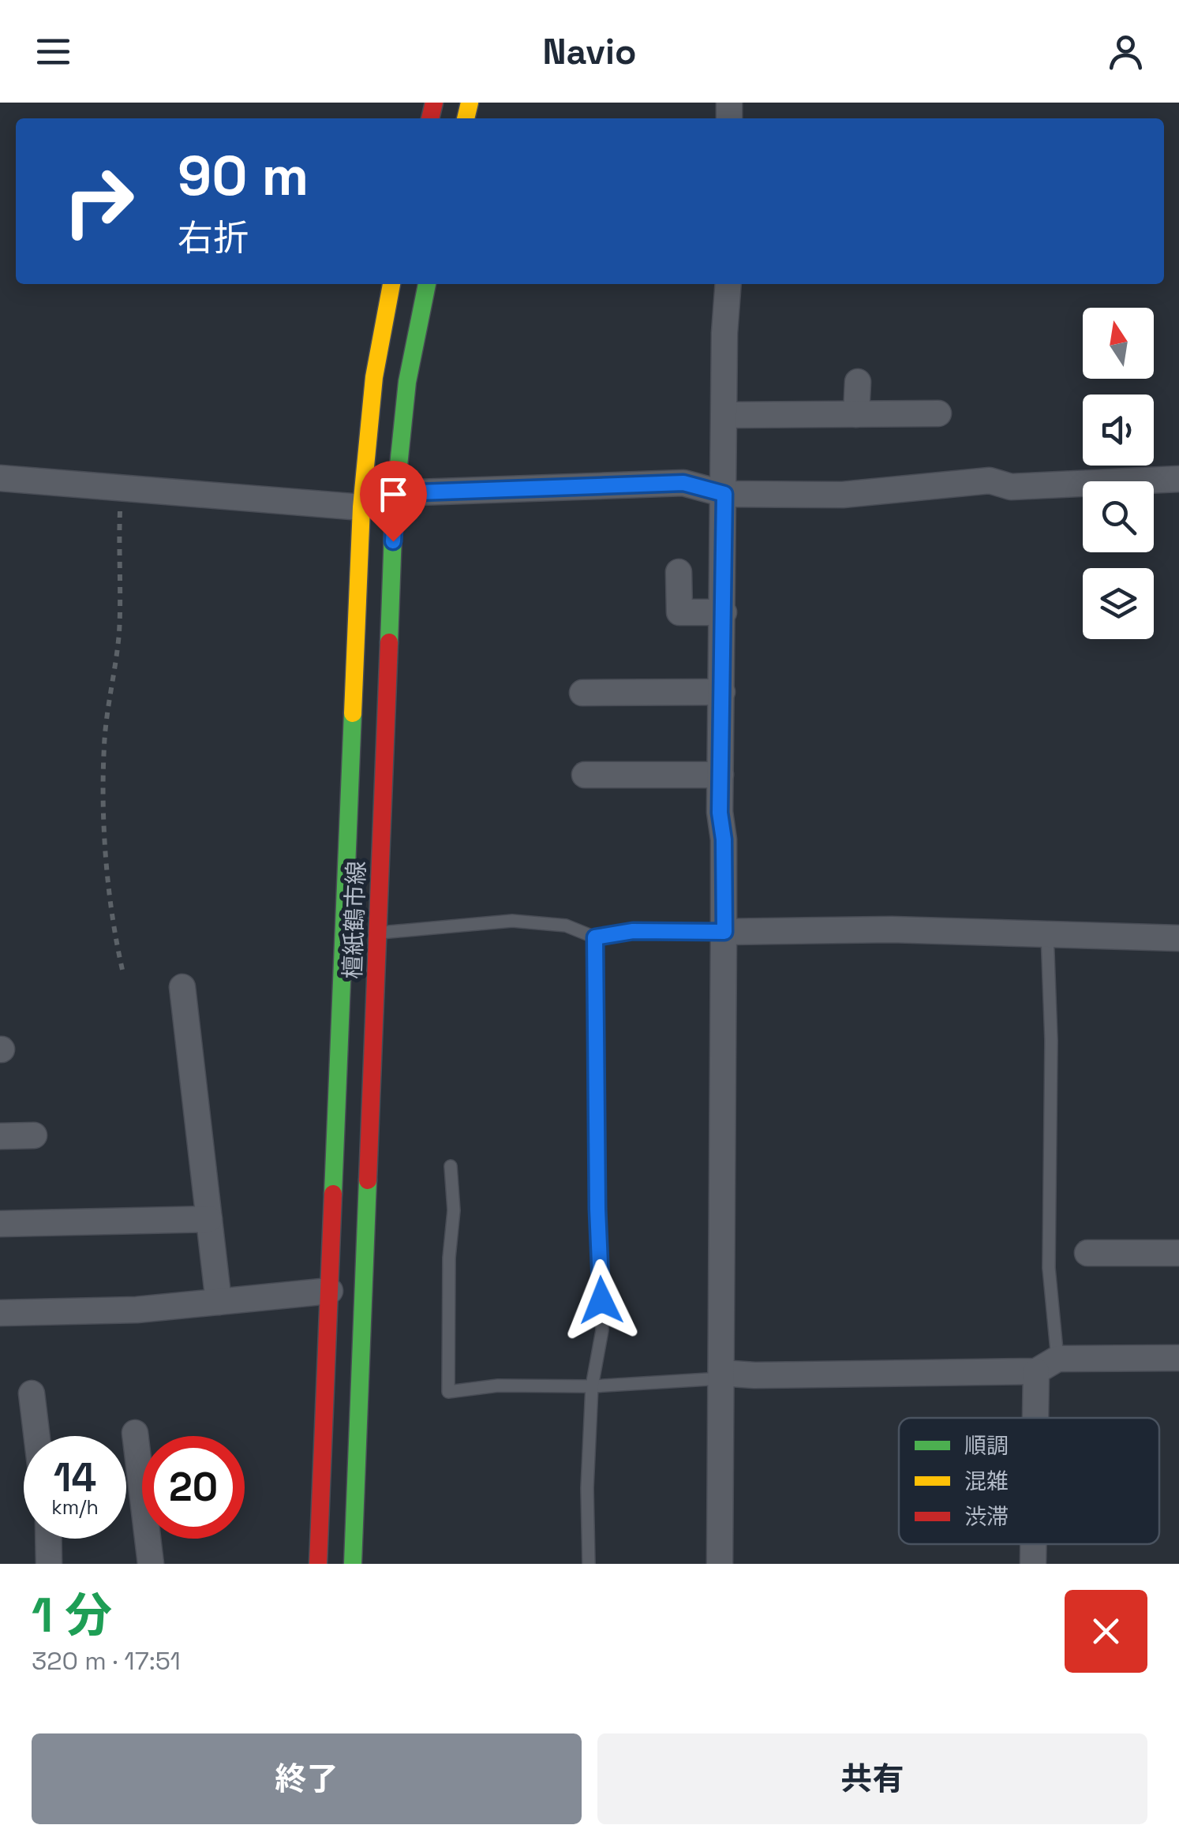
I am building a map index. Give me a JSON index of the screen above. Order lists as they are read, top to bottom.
{
  "streets": {
    "main road": ["檀紙鶴市線"]
  },
  "legend": ["順調", "混雑", "渋滞"],
  "north": "top",
  "page": {
    "header": "Navio",
    "turn": ["90 m", "右折"],
    "speed": "14 km/h",
    "limit": "20",
    "heading": ["1 分", "320 m · 17:51"],
    "buttons": ["終了", "共有"]
  }
}
